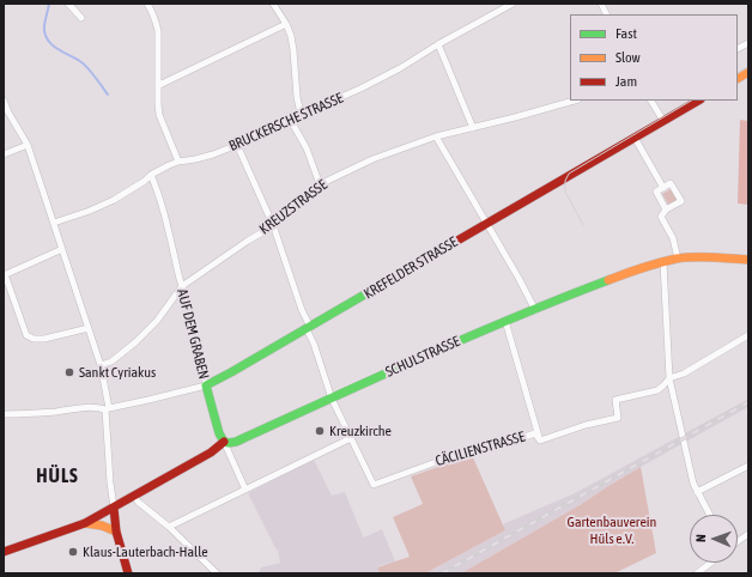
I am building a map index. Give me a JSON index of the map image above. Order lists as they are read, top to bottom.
{
  "streets": {
    "street": [
      "BRUCKERSCHE STRASSE",
      "KREUZSTRASSE",
      "KREFELDER STRASSE",
      "AUF DEM GRABEN",
      "SCHULSTRASSE",
      "CÄCILIENSTRASSE"
    ]
  },
  "crossings": [
    ["BRUCKERSCHE STRASSE", "AUF DEM GRABEN"],
    ["KREUZSTRASSE", "AUF DEM GRABEN"],
    ["KREFELDER STRASSE", "AUF DEM GRABEN"],
    ["AUF DEM GRABEN", "SCHULSTRASSE"]
  ],
  "districts": ["HÜLS"],
  "parks": ["Gartenbauverein Hüls e.V."],
  "places": ["Sankt Cyriakus", "Kreuzkirche", "Klaus-Lauterbach-Halle"],
  "legend": ["Fast", "Slow", "Jam"],
  "north": "left"
}
